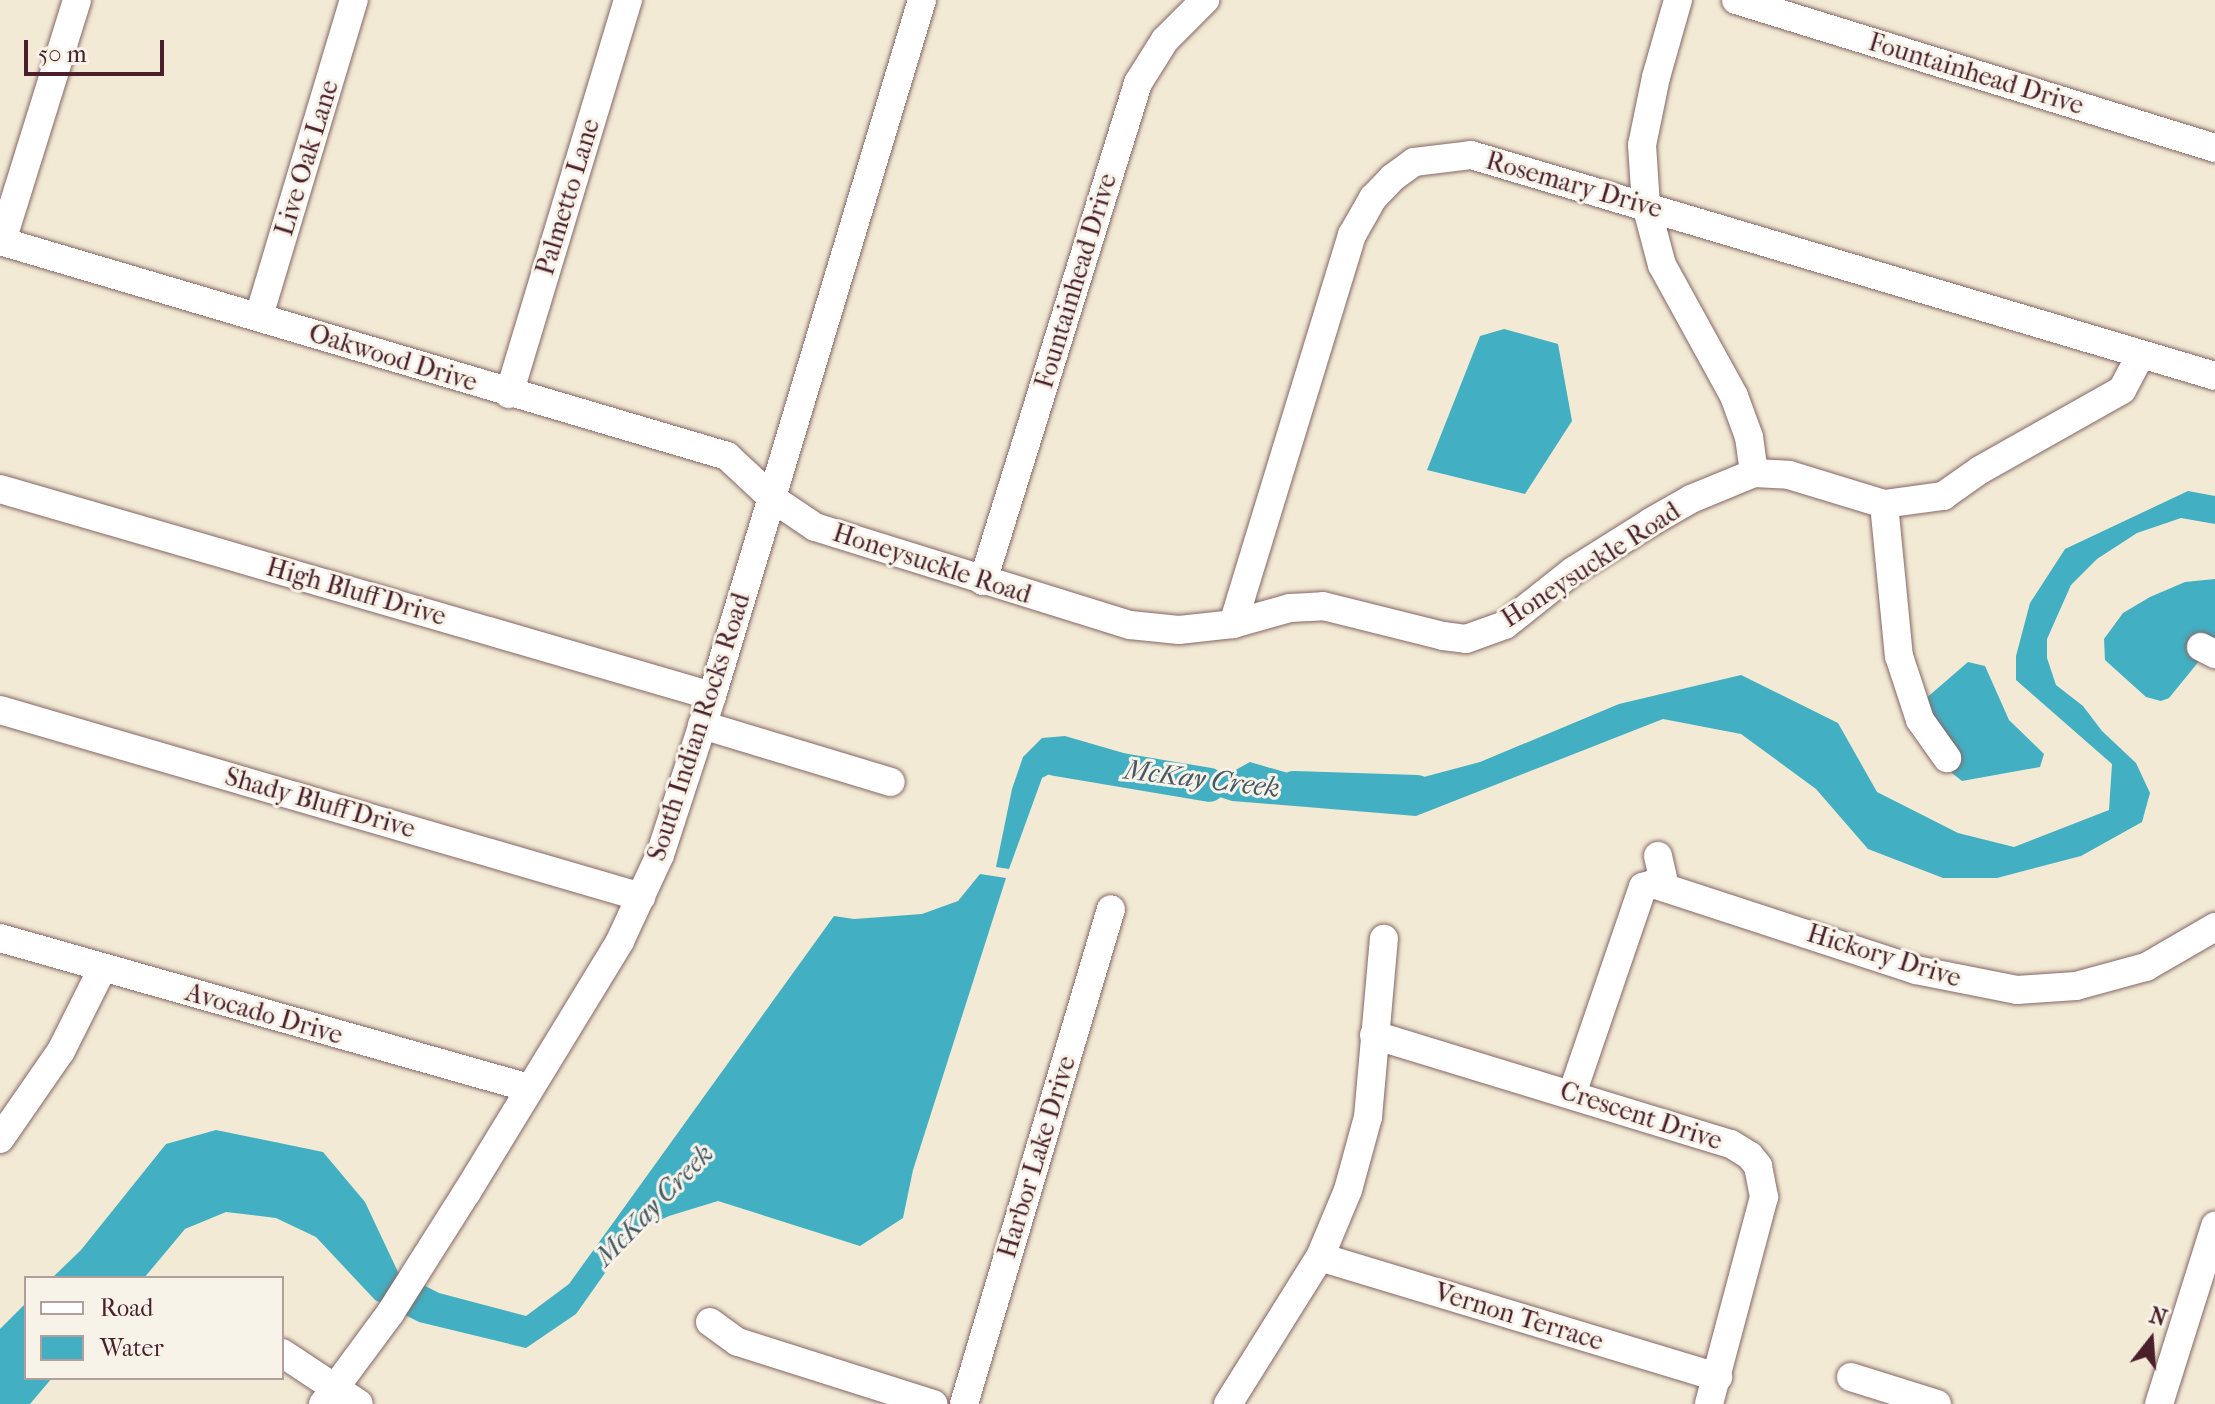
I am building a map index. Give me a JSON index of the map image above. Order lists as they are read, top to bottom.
{
  "streets": {
    "street": [
      "Fountainhead Drive",
      "Live Oak Lane",
      "Rosemary Drive",
      "Palmetto Lane",
      "Oakwood Drive",
      "Honeysuckle Road",
      "High Bluff Drive",
      "South Indian Rocks Road",
      "Shady Bluff Drive",
      "Hickory Drive",
      "Avocado Drive",
      "Crescent Drive",
      "Harbor Lake Drive",
      "Vernon Terrace"
    ]
  },
  "crossings": [
    ["Fountainhead Drive", "Honeysuckle Road"],
    ["Live Oak Lane", "Oakwood Drive"],
    ["Rosemary Drive", "Honeysuckle Road"],
    ["Palmetto Lane", "Oakwood Drive"],
    ["Oakwood Drive", "Honeysuckle Road"],
    ["Oakwood Drive", "South Indian Rocks Road"],
    ["Honeysuckle Road", "South Indian Rocks Road"],
    ["High Bluff Drive", "South Indian Rocks Road"],
    ["South Indian Rocks Road", "Shady Bluff Drive"],
    ["South Indian Rocks Road", "Avocado Drive"],
    ["Crescent Drive", "Vernon Terrace"]
  ],
  "water": ["McKay Creek"],
  "legend": ["Road", "Water"],
  "scale_bar": "50 m",
  "north": "top"
}
